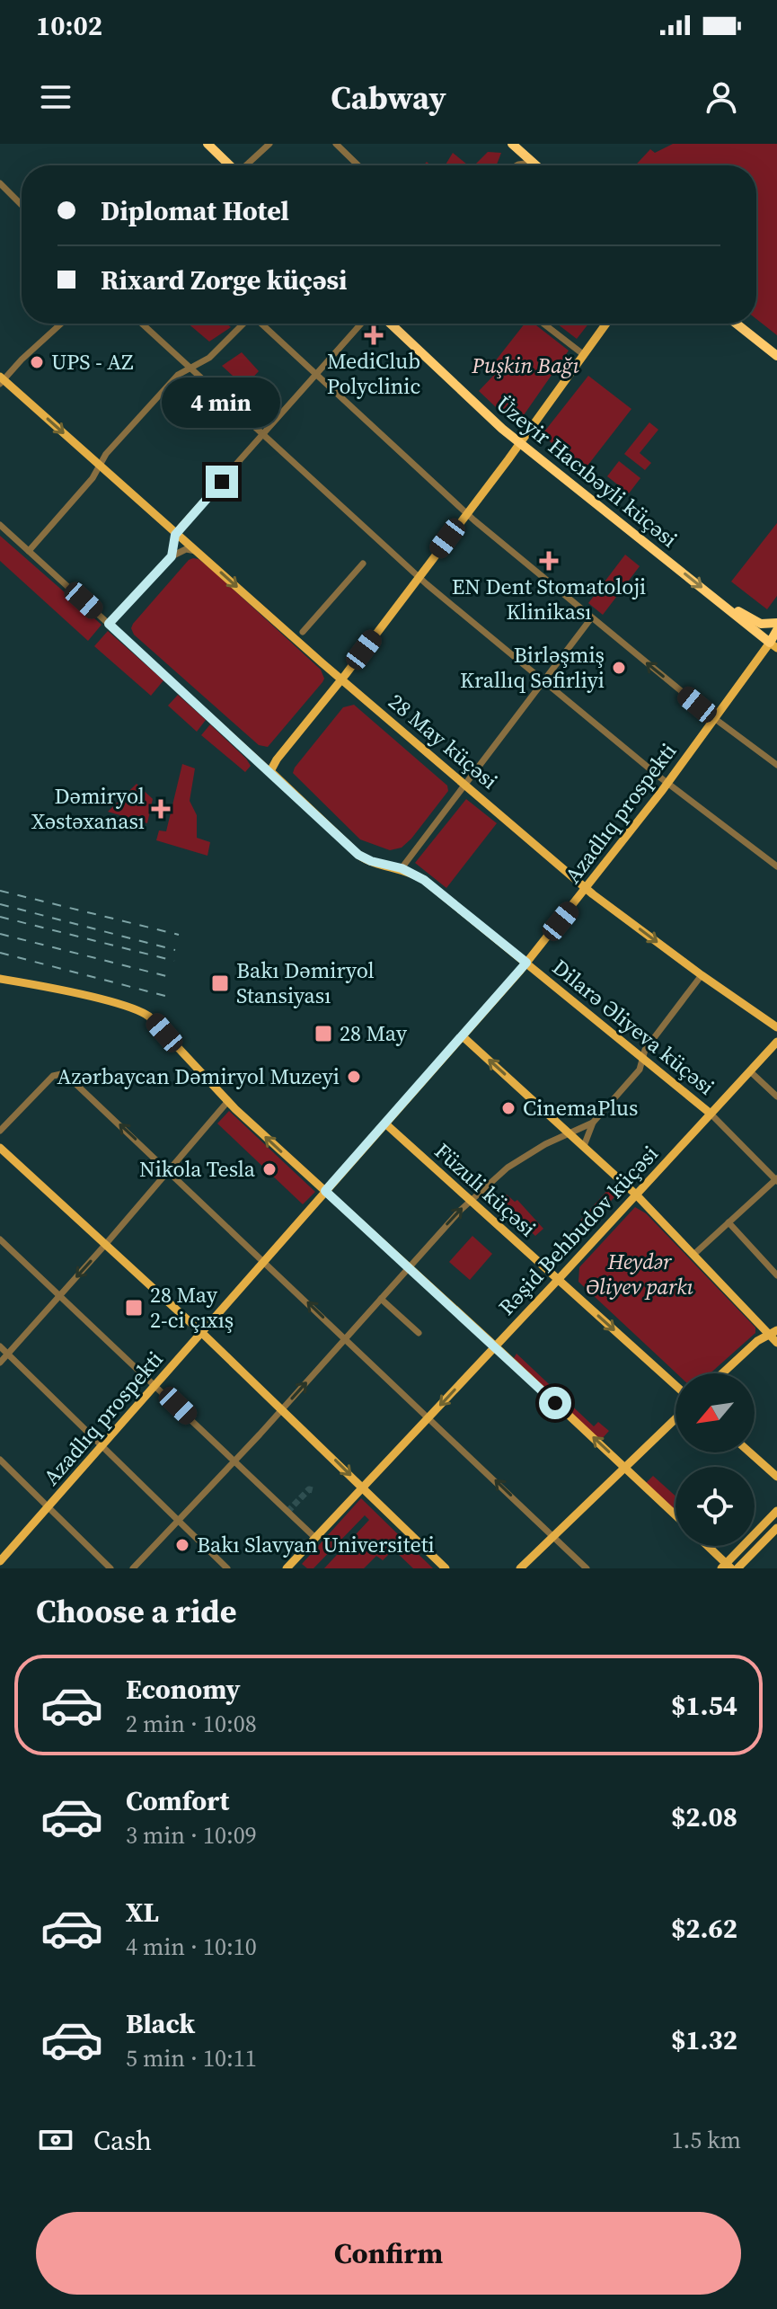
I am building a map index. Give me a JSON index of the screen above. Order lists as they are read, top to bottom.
{
  "streets": {
    "highway": ["Üzeyir Hacıbəyli küçəsi", "Azadlıq prospekti"],
    "main road": [
      "28 May küçəsi",
      "Dilarə Əliyeva küçəsi",
      "Füzuli küçəsi",
      "Rəşid Behbudov küçəsi"
    ]
  },
  "crossings": [
    ["Üzeyir Hacıbəyli küçəsi", "Azadlıq prospekti"],
    ["28 May küçəsi", "Azadlıq prospekti"],
    ["Azadlıq prospekti", "Dilarə Əliyeva küçəsi"],
    ["Azadlıq prospekti", "Füzuli küçəsi"],
    ["Dilarə Əliyeva küçəsi", "Rəşid Behbudov küçəsi"],
    ["Füzuli küçəsi", "Rəşid Behbudov küçəsi"]
  ],
  "one_way": ["Üzeyir Hacıbəyli küçəsi", "28 May küçəsi", "Füzuli küçəsi"],
  "parks": ["Puşkin Bağı", "Heydər Əliyev parkı"],
  "places": {
    "health": ["MediClub Polyclinic", "EN Dent Stomatoloji Klinikası", "Dəmiryol Xəstəxanası"],
    "other": [
      "UPS - AZ",
      "Birləşmiş Krallıq Səfirliyi",
      "Azərbaycan Dəmiryol Muzeyi",
      "CinemaPlus",
      "Nikola Tesla",
      "Bakı Slavyan Universiteti"
    ],
    "transit": ["Bakı Dəmiryol Stansiyası", "28 May", "28 May 2-ci çıxış"]
  },
  "north": "bottom left",
  "page": {
    "status": "10:02",
    "header": "Cabway",
    "banner": ["Diplomat Hotel", "Rixard Zorge küçəsi"],
    "bubble": "4 min",
    "heading": "Choose a ride",
    "list": [
      {
        "name": "Economy",
        "note": "2 min · 10:08",
        "value": "$1.54"
      },
      {
        "name": "Comfort",
        "note": "3 min · 10:09",
        "value": "$2.08"
      },
      {
        "name": "XL",
        "note": "4 min · 10:10",
        "value": "$2.62"
      },
      {
        "name": "Black",
        "note": "5 min · 10:11",
        "value": "$1.32"
      }
    ],
    "pay": ["Cash", "1.5 km"],
    "buttons": "Confirm"
  }
}
